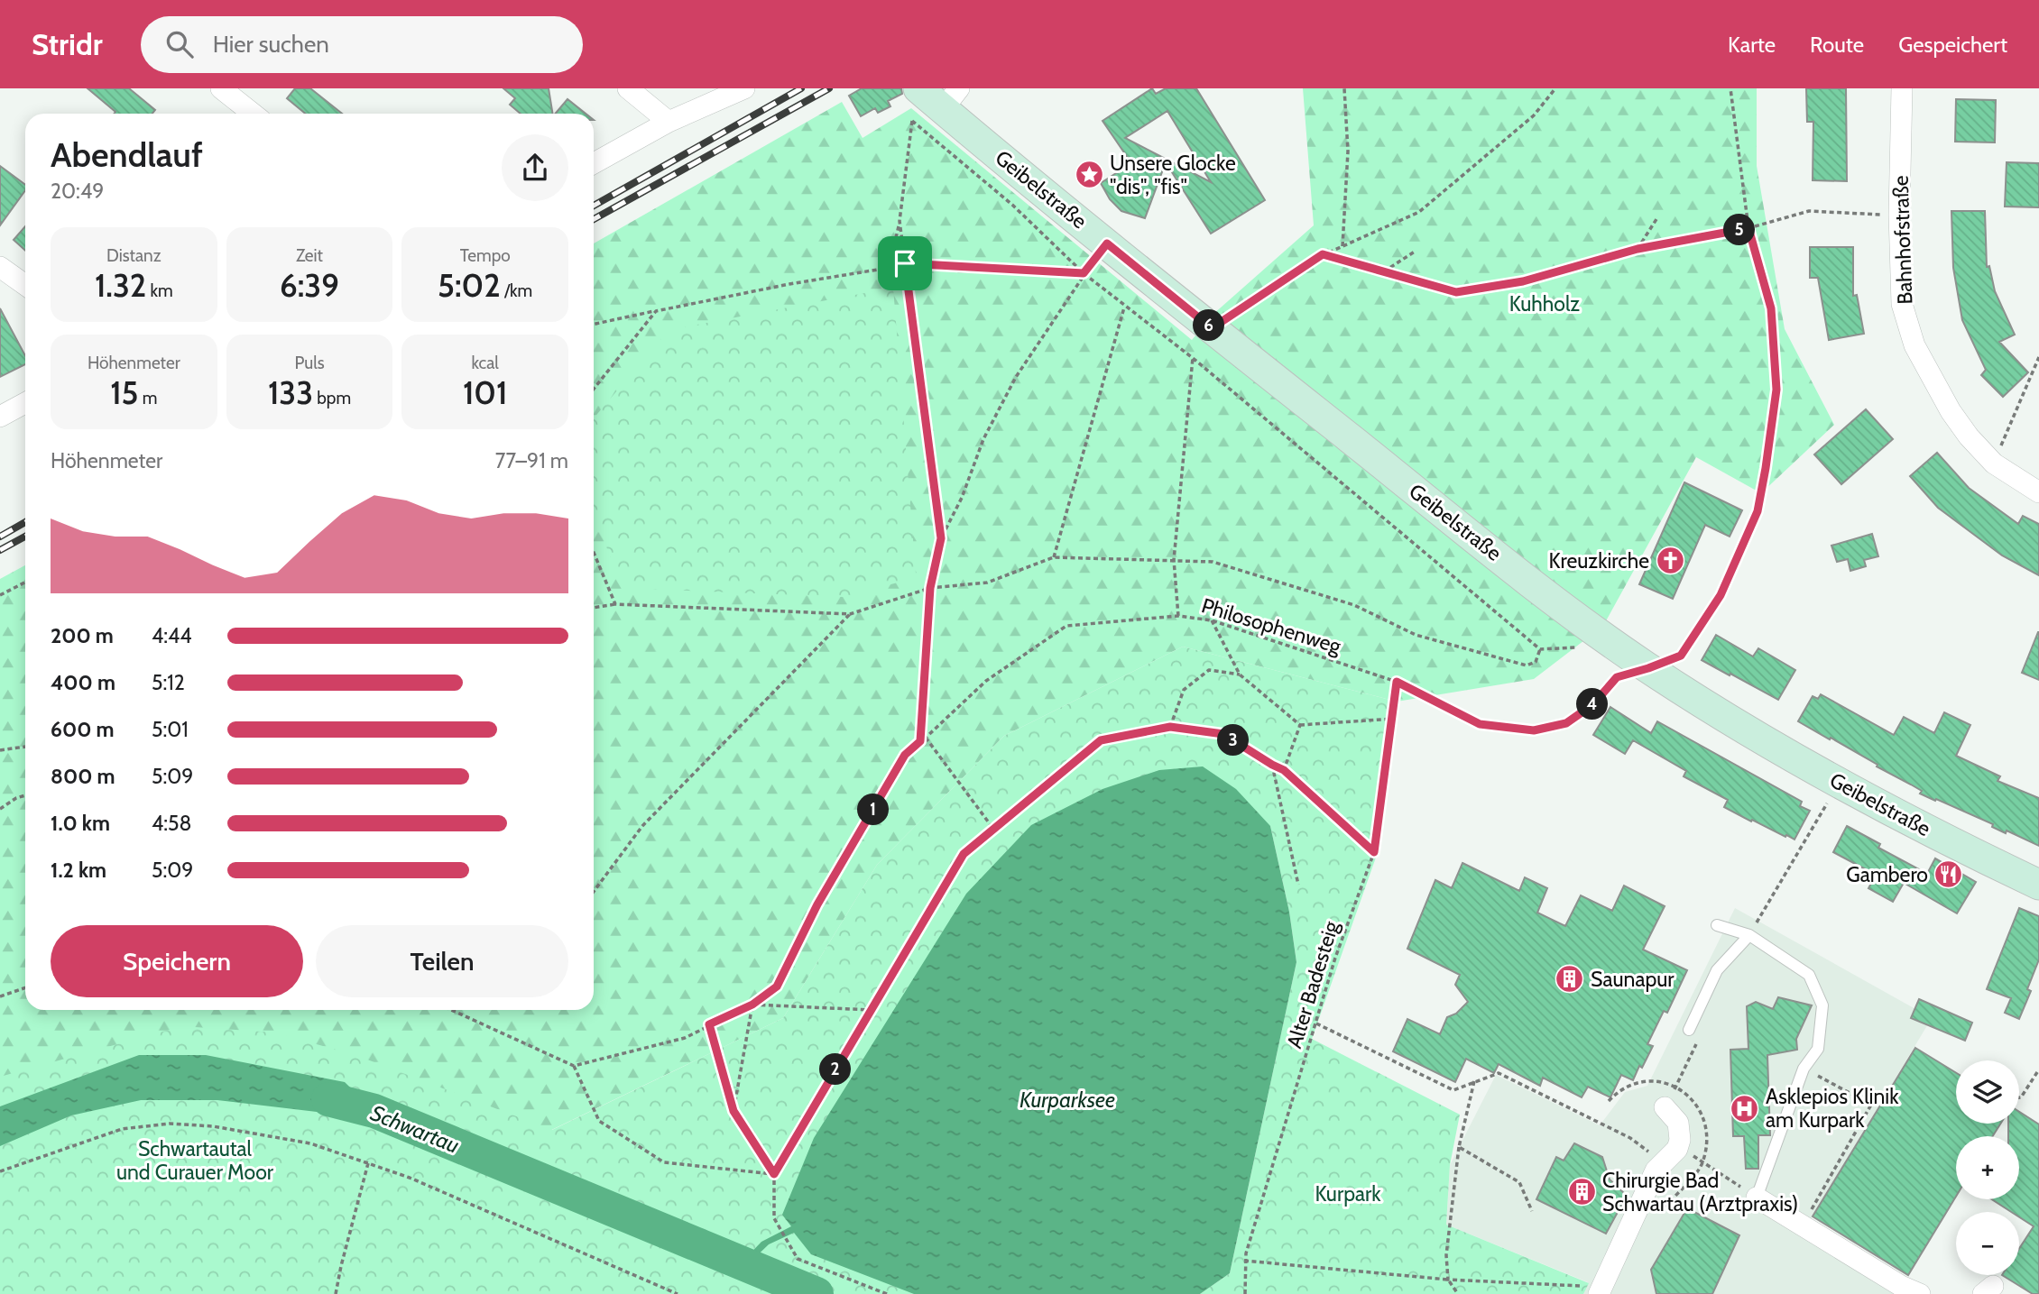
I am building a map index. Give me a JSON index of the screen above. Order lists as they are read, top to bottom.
{
  "streets": {
    "street": ["Geibelstraße", "Bahnhofstraße"],
    "path": ["Philosophenweg", "Alter Badesteig"]
  },
  "crossings": [
    ["Geibelstraße", "Philosophenweg"],
    ["Philosophenweg", "Alter Badesteig"]
  ],
  "water": ["Kurparksee", "Schwartau"],
  "parks": ["Kuhholz", "Schwartautal und Curauer Moor", "Kurpark"],
  "places": {
    "place": ["Unsere Glocke \"dis\", \"fis\""],
    "church": ["Kreuzkirche"],
    "restaurant": ["Gambero"],
    "building": ["Saunapur", "Chirurgie Bad Schwartau (Arztpraxis)"],
    "hospital": ["Asklepios Klinik am Kurpark"]
  },
  "page": {
    "header": "Stridr",
    "search": "Hier suchen",
    "nav": ["Karte", "Route", "Gespeichert"],
    "heading": ["Abendlauf", "20:49"],
    "pins": [
      "5",
      "6",
      "4",
      "3",
      "1",
      "2"
    ],
    "stats": [
      ["Distanz", "1.32 km"],
      ["Zeit", "6:39"],
      ["Tempo", "5:02 /km"],
      ["Höhenmeter", "15 m"],
      ["Puls", "133 bpm"],
      ["kcal", "101"]
    ],
    "chart": ["Höhenmeter", "77–91 m"],
    "list": [
      {
        "name": "200 m",
        "note": "4:44"
      },
      {
        "name": "400 m",
        "note": "5:12"
      },
      {
        "name": "600 m",
        "note": "5:01"
      },
      {
        "name": "800 m",
        "note": "5:09"
      },
      {
        "name": "1.0 km",
        "note": "4:58"
      },
      {
        "name": "1.2 km",
        "note": "5:09"
      }
    ],
    "buttons": ["Speichern", "Teilen"],
    "map_buttons": ["+", "−"]
  }
}
